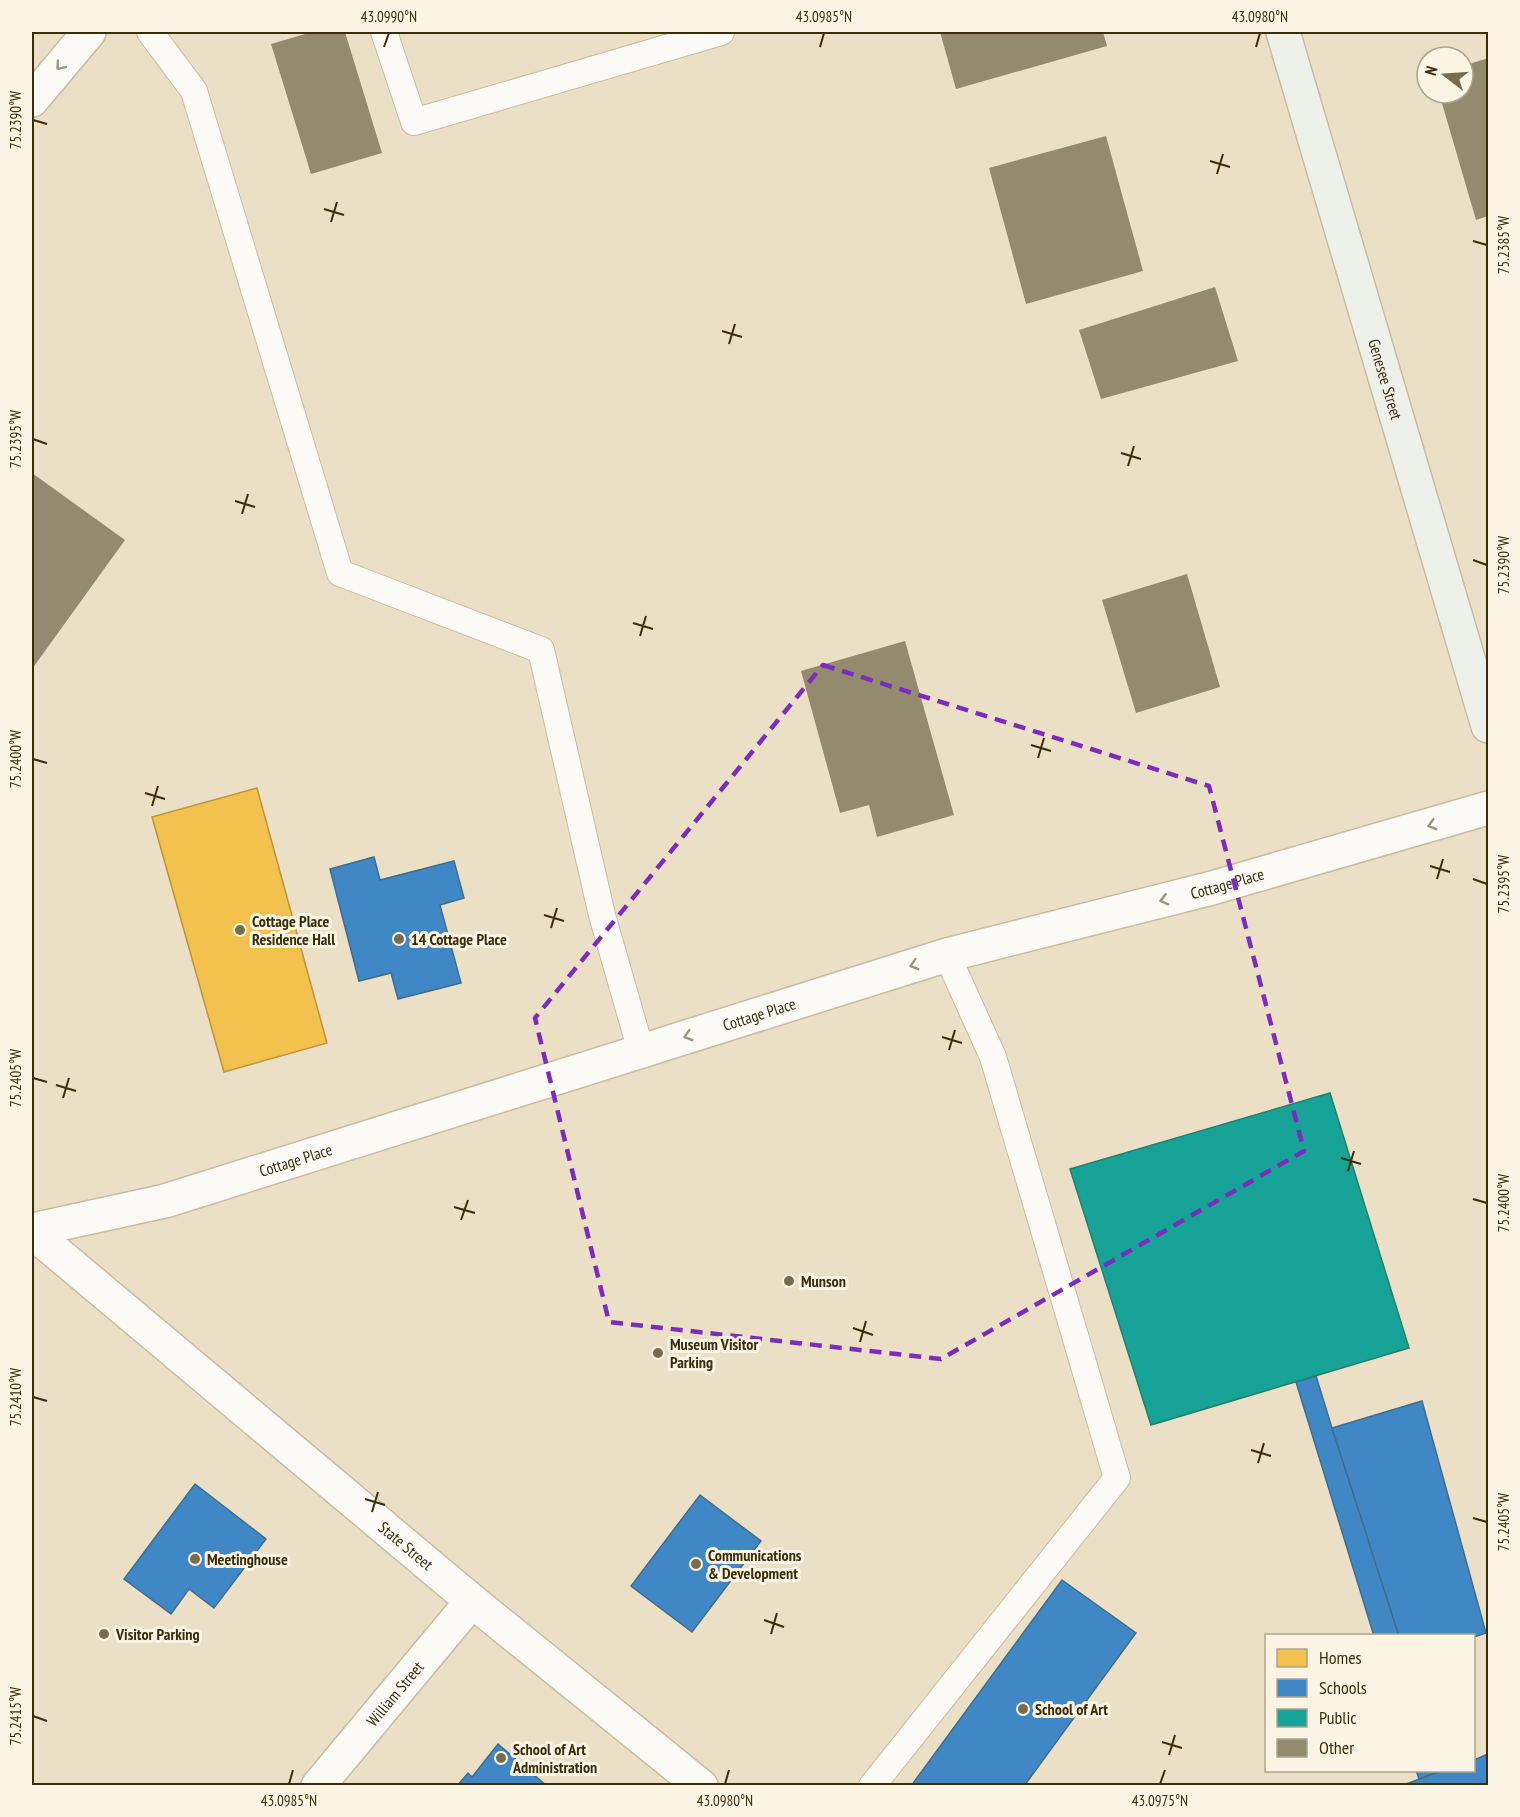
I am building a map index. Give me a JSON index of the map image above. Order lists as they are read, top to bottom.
{
  "streets": {
    "main road": ["Genesee Street"],
    "street": ["Cottage Place", "State Street", "William Street"]
  },
  "crossings": [
    ["Cottage Place", "State Street"],
    ["State Street", "William Street"]
  ],
  "one_way": ["Cottage Place"],
  "places": [
    "Cottage Place Residence Hall",
    "14 Cottage Place",
    "Munson",
    "Museum Visitor Parking",
    "Meetinghouse",
    "Communications & Development",
    "Visitor Parking",
    "School of Art",
    "School of Art Administration"
  ],
  "legend": [
    "Homes",
    "Schools",
    "Public",
    "Other"
  ],
  "north": "left",
  "coordinates": [
    "43.0990°N",
    "43.0985°N",
    "43.0980°N",
    "75.2390°W",
    "75.2385°W",
    "75.2395°W",
    "75.2400°W",
    "75.2405°W",
    "75.2410°W",
    "75.2415°W",
    "43.0975°N"
  ]
}
